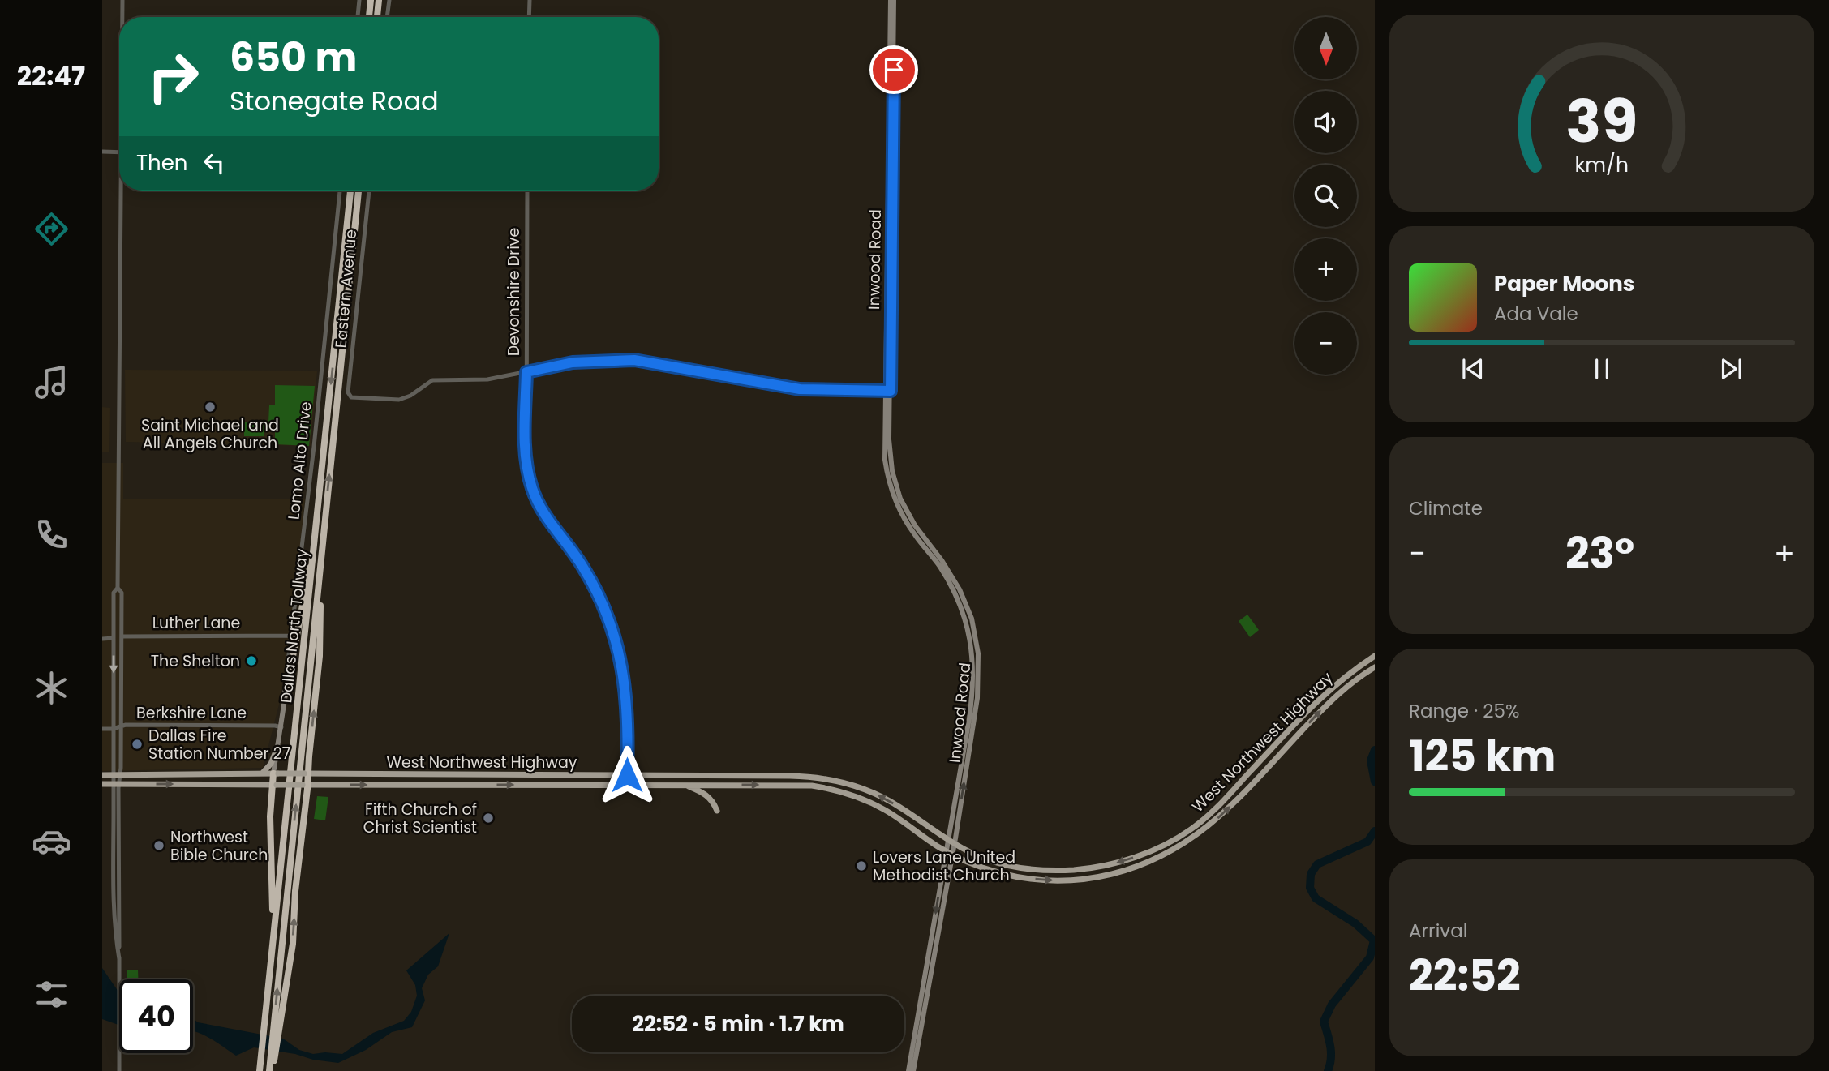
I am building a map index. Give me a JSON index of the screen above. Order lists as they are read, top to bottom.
{
  "streets": {
    "highway": ["Dallas North Tollway"],
    "main road": ["Inwood Road", "Lomo Alto Drive", "West Northwest Highway"],
    "street": [
      "Eastern Avenue",
      "Devonshire Drive",
      "Luther Lane",
      "Berkshire Lane"
    ]
  },
  "crossings": [
    ["Inwood Road", "West Northwest Highway"],
    ["Eastern Avenue", "Devonshire Drive"],
    ["Devonshire Drive", "West Northwest Highway"],
    ["Lomo Alto Drive", "Luther Lane"],
    ["Lomo Alto Drive", "Berkshire Lane"],
    ["Lomo Alto Drive", "West Northwest Highway"]
  ],
  "places": [
    "Saint Michael and All Angels Church",
    "The Shelton",
    "Dallas Fire Station Number 27",
    "Fifth Church of Christ Scientist",
    "Northwest Bible Church",
    "Lovers Lane United Methodist Church"
  ],
  "north": "bottom",
  "page": {
    "tabs": "22:47",
    "map_buttons": ["+", "−"],
    "turn": ["650 m", "Stonegate Road"],
    "then": "Then",
    "song": ["Paper Moons", "Ada Vale"],
    "tile": [
      "Climate",
      ["Range · 25%", "125 km"],
      ["Arrival", "22:52"]
    ],
    "heat": ["−", "23°", "+"],
    "limit": "40",
    "trip": "22:52 · 5 min · 1.7 km",
    "gauge": ["39", "km/h"]
  }
}
